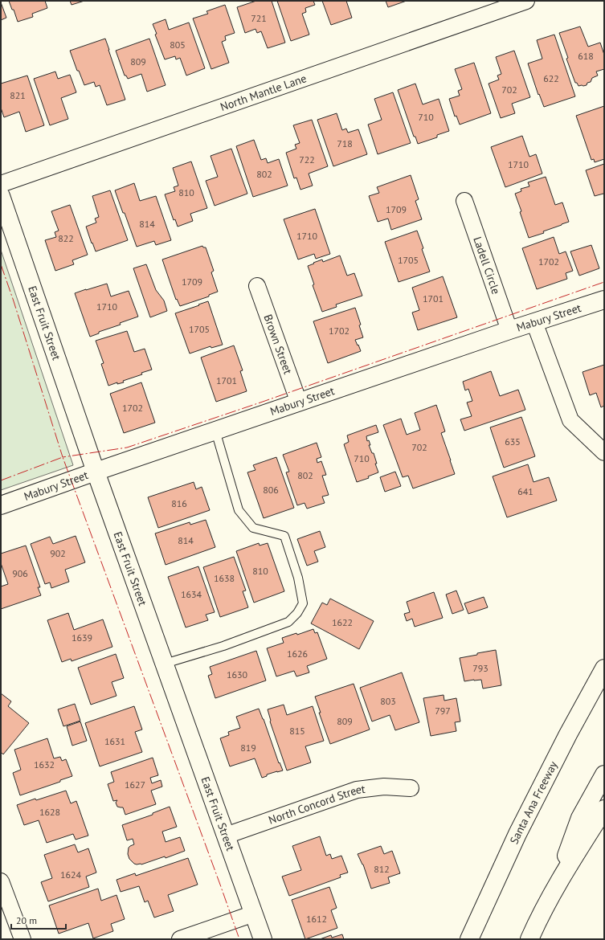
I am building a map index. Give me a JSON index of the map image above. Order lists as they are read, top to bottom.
{
  "streets": {
    "main road": ["Mabury Street", "East Fruit Street", "Santa Ana Freeway"],
    "street": [
      "North Mantle Lane",
      "Ladell Circle",
      "Brown Street",
      "North Concord Street"
    ]
  },
  "crossings": [
    ["Ladell Circle", "Mabury Street"],
    ["Mabury Street", "East Fruit Street"],
    ["Mabury Street", "Brown Street"],
    ["East Fruit Street", "North Concord Street"]
  ],
  "house_numbers": [
    "721",
    "805",
    "618",
    "809",
    "622",
    "702",
    "821",
    "710",
    "718",
    "722",
    "1710",
    "802",
    "810",
    "1709",
    "814",
    "1710",
    "822",
    "1705",
    "1702",
    "1709",
    "1701",
    "1710",
    "1705",
    "1702",
    "1701",
    "1702",
    "635",
    "702",
    "710",
    "802",
    "806",
    "641",
    "816",
    "814",
    "902",
    "810",
    "906",
    "1638",
    "1634",
    "1622",
    "1639",
    "1626",
    "793",
    "1630",
    "803",
    "797",
    "809",
    "815",
    "1631",
    "819",
    "1632",
    "1627",
    "1628",
    "812",
    "1624",
    "1612"
  ],
  "scale_bar": "20 m"
}
